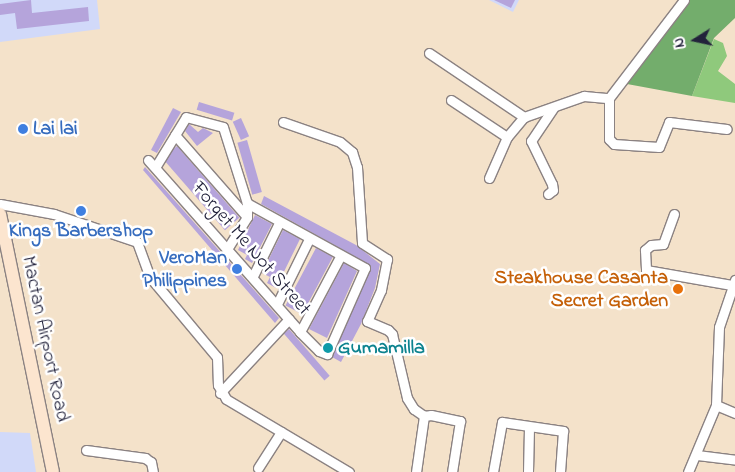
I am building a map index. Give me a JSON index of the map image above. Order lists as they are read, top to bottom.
{
  "streets": {
    "main road": ["Mactan Airport Road"],
    "street": ["Forget Me Not Street"]
  },
  "places": [
    "Lai lai",
    "Kings Barbershop",
    "VeroMan Philippines",
    "Steakhouse Casanta Secret Garden",
    "Gumamilla"
  ],
  "north": "left"
}
